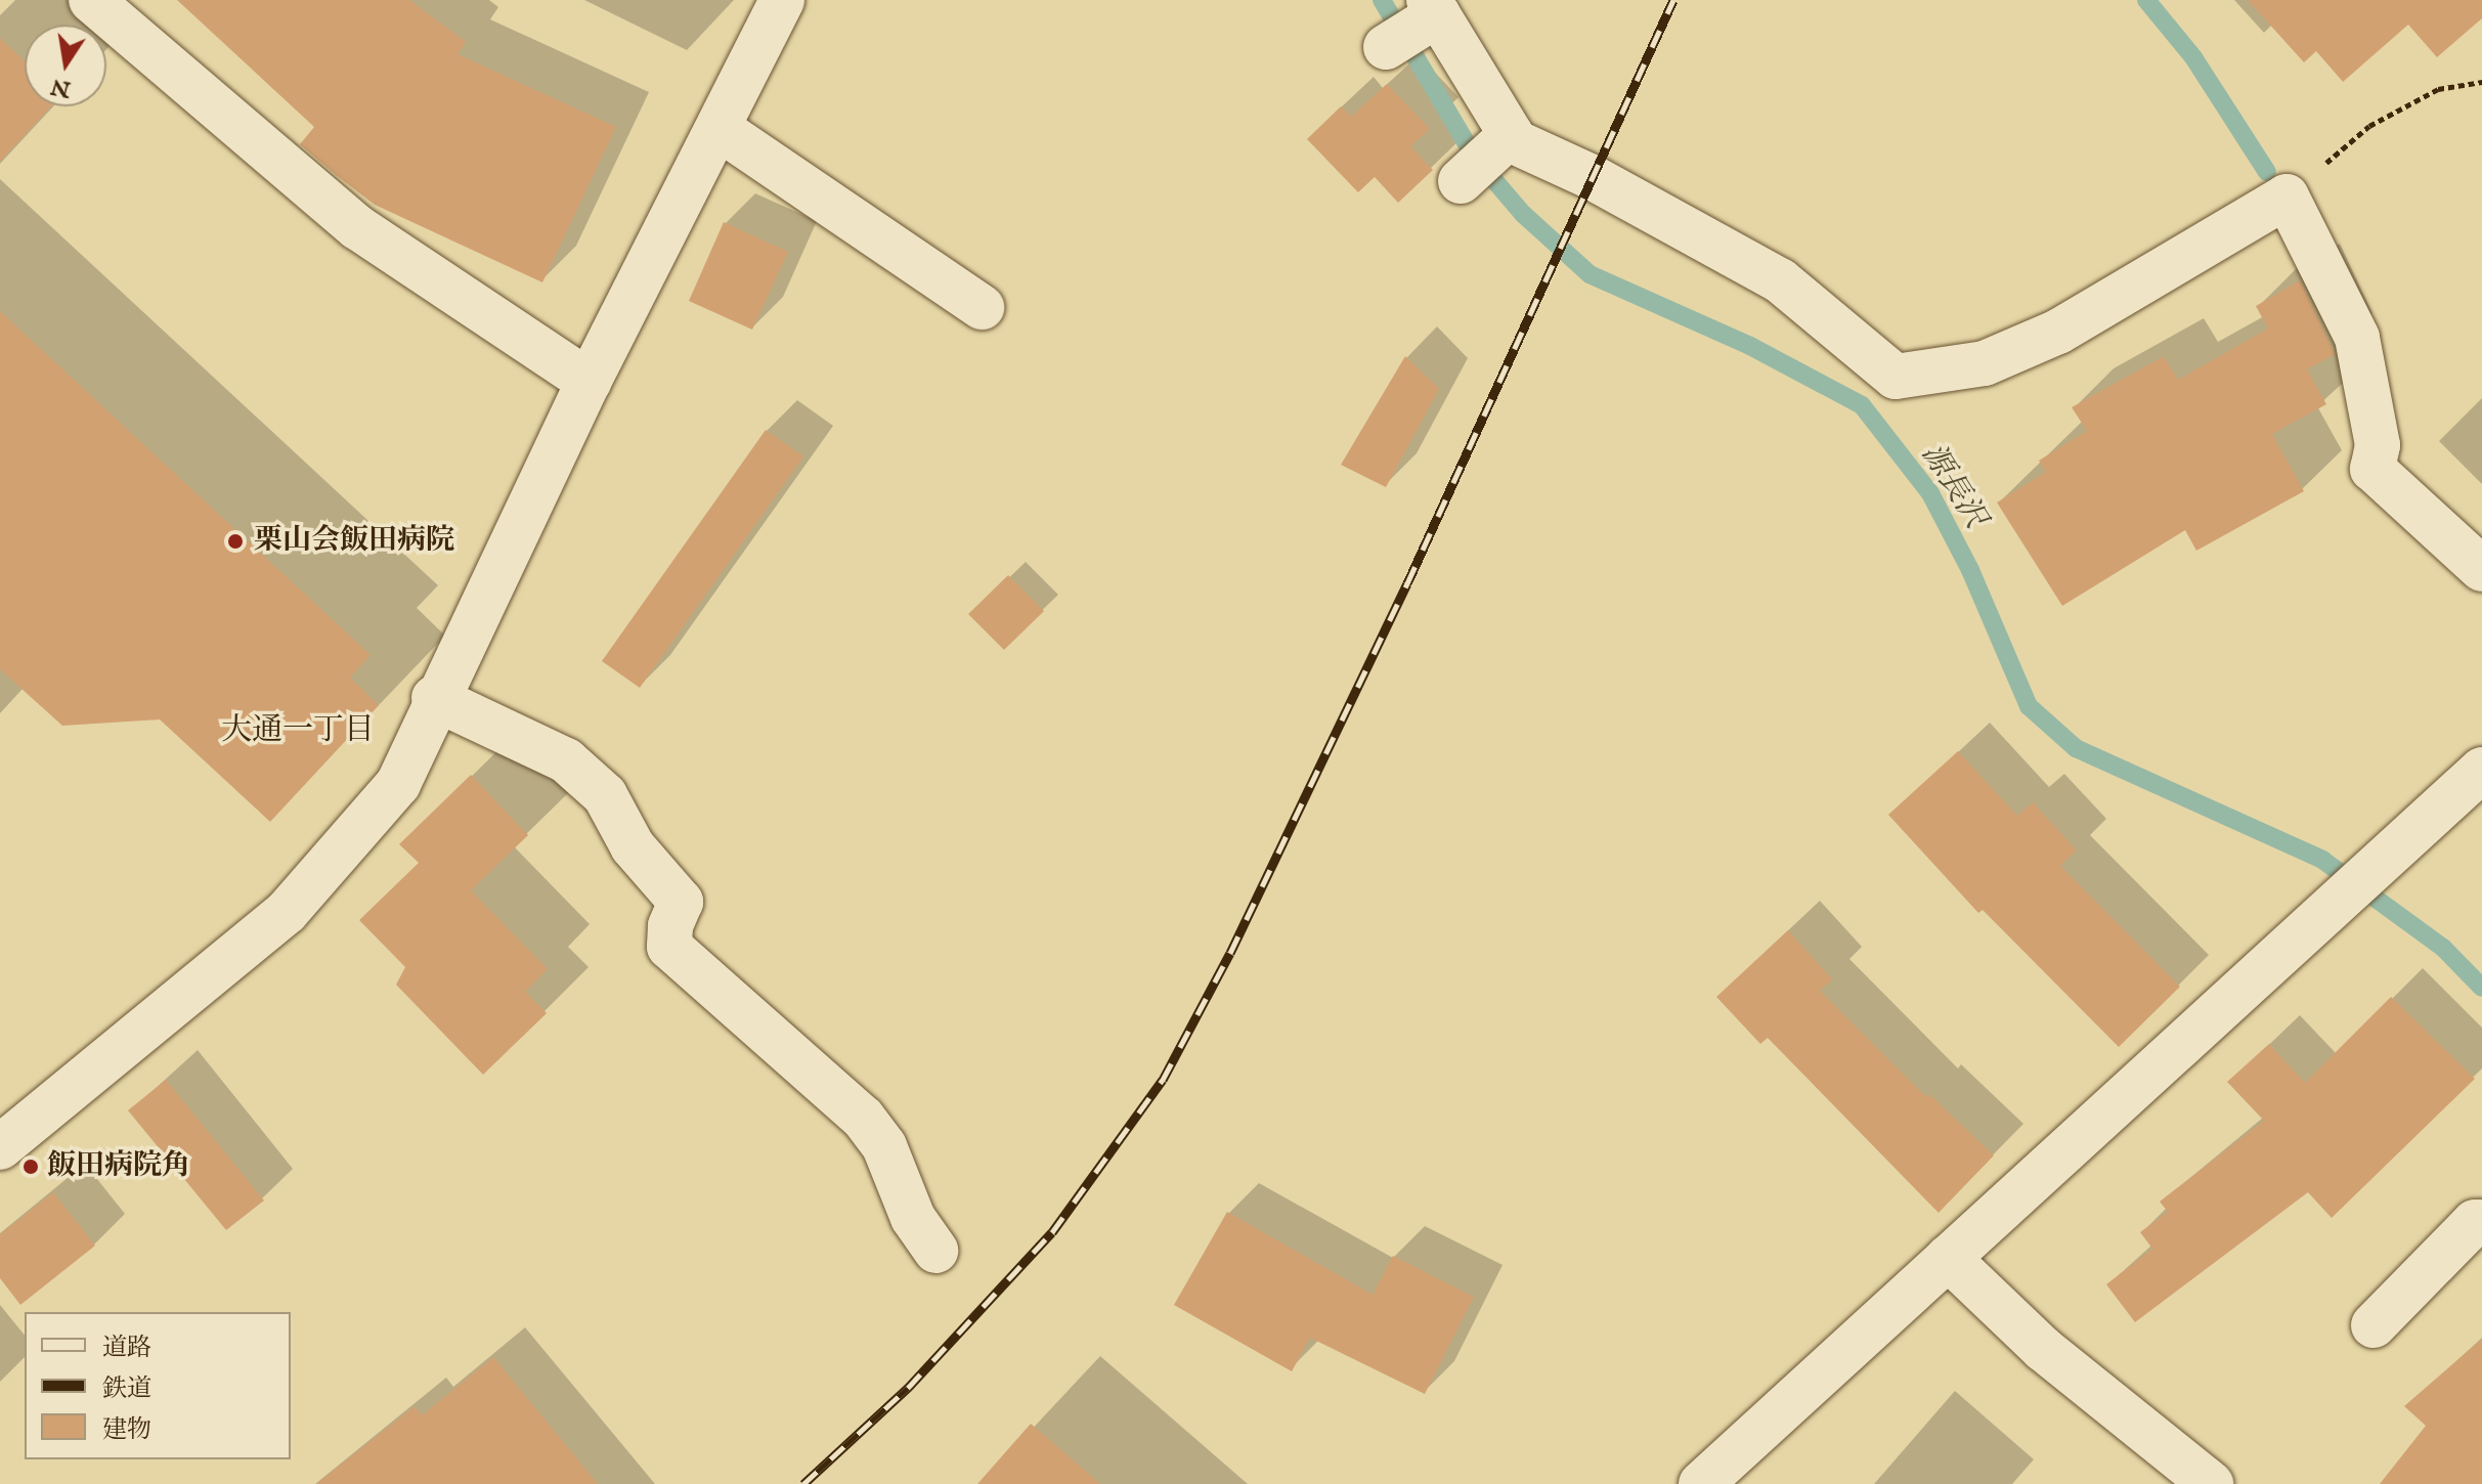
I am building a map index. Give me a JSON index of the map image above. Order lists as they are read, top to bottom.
{
  "districts": ["大通一丁目"],
  "water": ["源長沢"],
  "places": ["栗山会飯田病院", "飯田病院角"],
  "legend": ["道路", "鉄道", "建物"],
  "north": "bottom"
}
